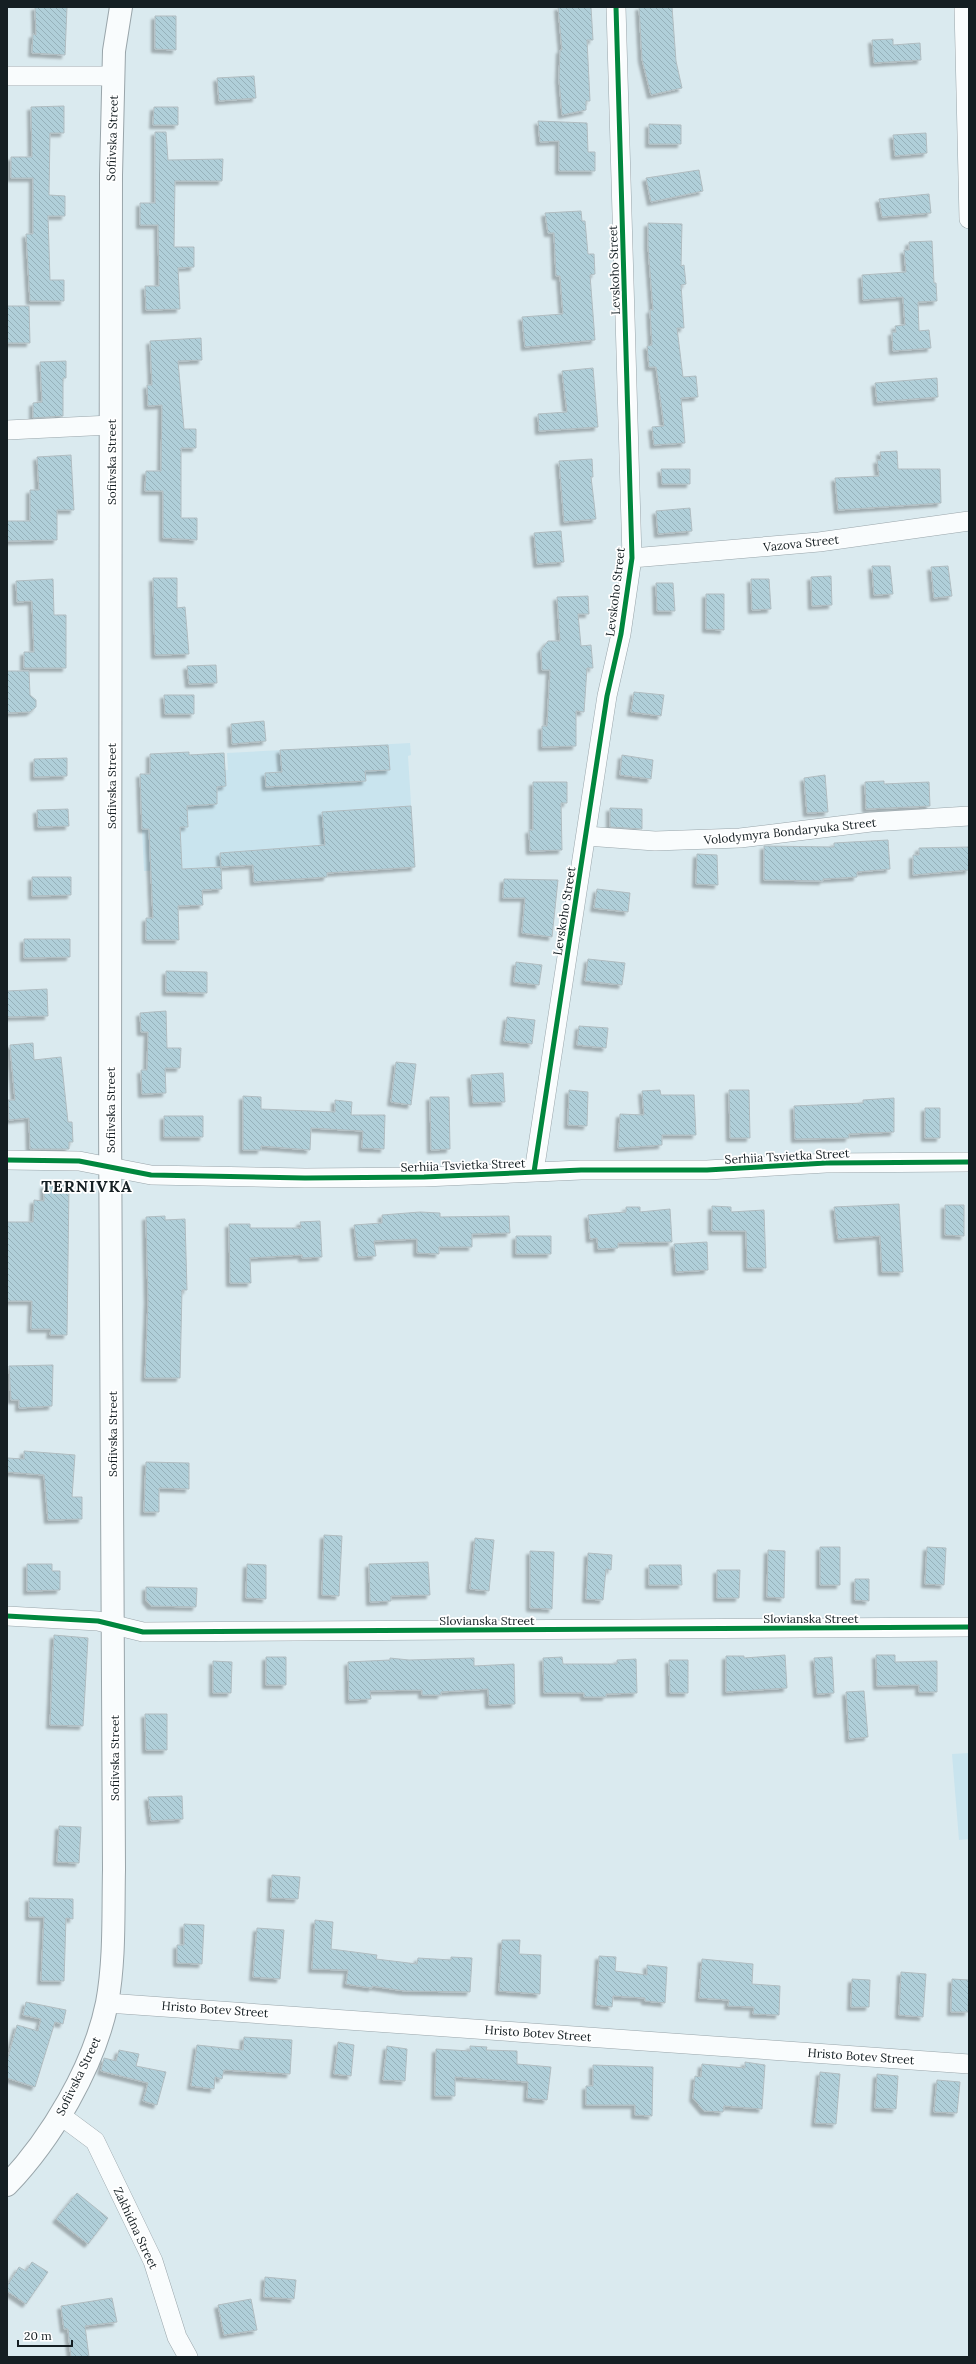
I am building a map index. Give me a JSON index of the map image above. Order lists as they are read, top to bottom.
{
  "streets": {
    "main road": ["Sofiivska Street"],
    "street": [
      "Levskoho Street",
      "Vazova Street",
      "Volodymyra Bondaryuka Street",
      "Serhiia Tsvietka Street",
      "Slovianska Street",
      "Hristo Botev Street",
      "Zakhidna Street"
    ]
  },
  "crossings": [
    ["Sofiivska Street", "Serhiia Tsvietka Street"],
    ["Sofiivska Street", "Slovianska Street"],
    ["Sofiivska Street", "Hristo Botev Street"],
    ["Sofiivska Street", "Zakhidna Street"],
    ["Levskoho Street", "Vazova Street"],
    ["Levskoho Street", "Volodymyra Bondaryuka Street"],
    ["Levskoho Street", "Serhiia Tsvietka Street"]
  ],
  "districts": ["TERNIVKA"],
  "scale_bar": "20 m"
}
